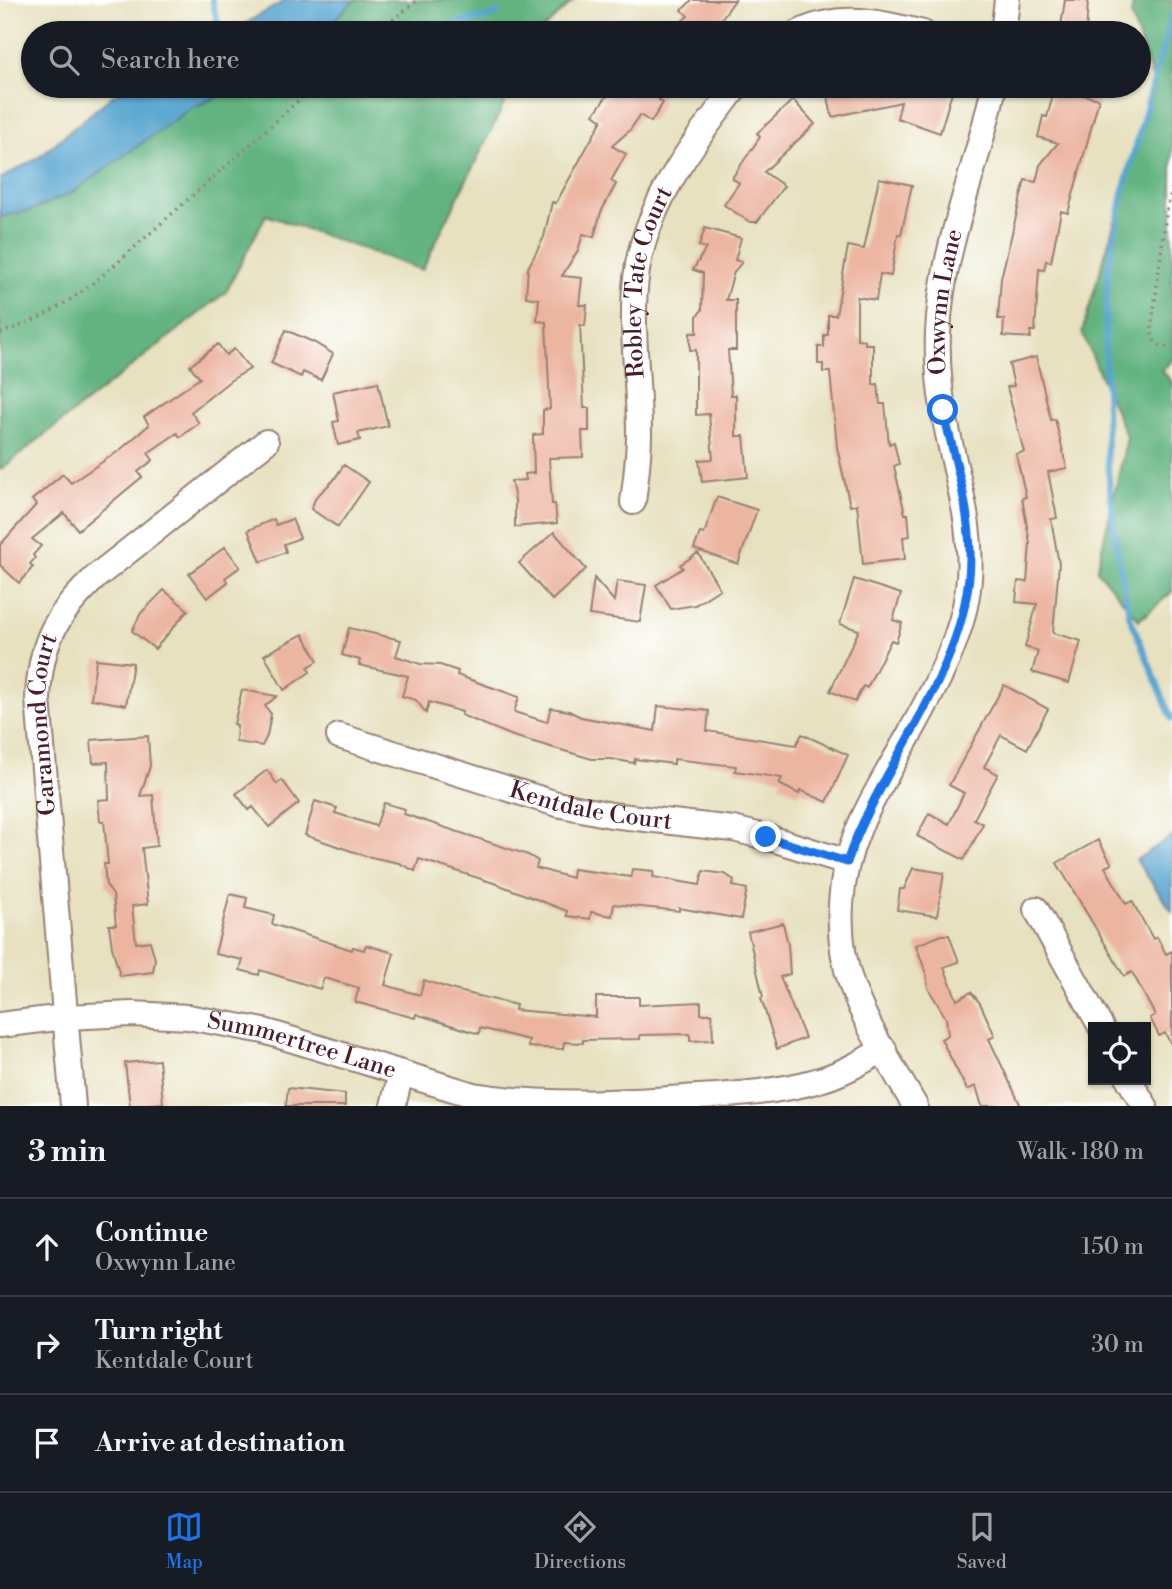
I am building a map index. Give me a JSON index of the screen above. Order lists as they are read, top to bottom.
{
  "streets": {
    "street": [
      "Robley Tate Court",
      "Oxwynn Lane",
      "Garamond Court",
      "Kentdale Court",
      "Summertree Lane"
    ]
  },
  "crossings": [
    ["Oxwynn Lane", "Kentdale Court"],
    ["Oxwynn Lane", "Summertree Lane"],
    ["Garamond Court", "Summertree Lane"]
  ],
  "page": {
    "search": "Search here",
    "heading": ["3 min", "Walk · 180 m"],
    "list": [
      ["Continue", "Oxwynn Lane", "150 m"],
      ["Turn right", "Kentdale Court", "30 m"],
      "Arrive at destination"
    ],
    "nav": ["Map", "Directions", "Saved"]
  }
}
